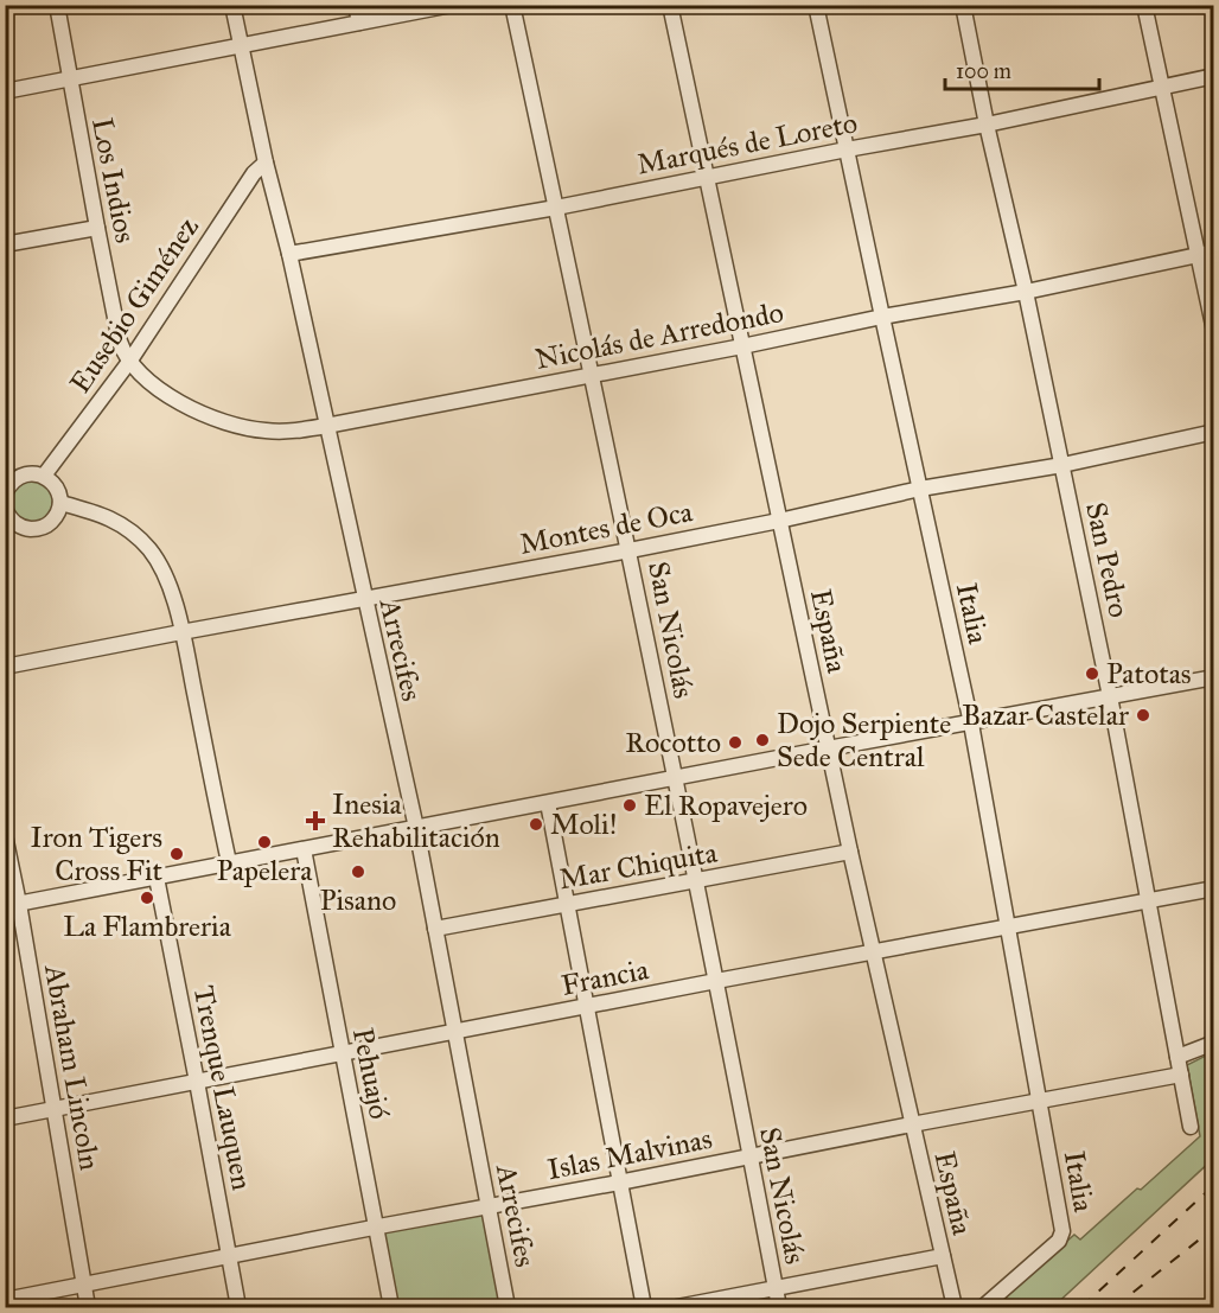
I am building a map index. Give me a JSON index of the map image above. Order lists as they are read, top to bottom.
{
  "streets": {
    "street": [
      "Marqués de Loreto",
      "Los Indios",
      "Eusebio Giménez",
      "Nicolás de Arredondo",
      "Montes de Oca",
      "San Pedro",
      "Italia",
      "San Nicolás",
      "España",
      "Arrecifes",
      "Mar Chiquita",
      "Francia",
      "Abraham Lincoln",
      "Pehuajó",
      "Trenque Lauquen",
      "Islas Malvinas"
    ]
  },
  "crossings": [
    ["Marqués de Loreto", "San Pedro"],
    ["Marqués de Loreto", "Italia"],
    ["Marqués de Loreto", "San Nicolás"],
    ["Marqués de Loreto", "España"],
    ["Marqués de Loreto", "Arrecifes"],
    ["Los Indios", "Eusebio Giménez"],
    ["Los Indios", "Nicolás de Arredondo"],
    ["Eusebio Giménez", "Nicolás de Arredondo"],
    ["Eusebio Giménez", "Arrecifes"],
    ["Nicolás de Arredondo", "San Pedro"],
    ["Nicolás de Arredondo", "Italia"],
    ["Nicolás de Arredondo", "San Nicolás"],
    ["Nicolás de Arredondo", "España"],
    ["Nicolás de Arredondo", "Arrecifes"],
    ["Montes de Oca", "San Pedro"],
    ["Montes de Oca", "Italia"],
    ["Montes de Oca", "San Nicolás"],
    ["Montes de Oca", "España"],
    ["Montes de Oca", "Arrecifes"],
    ["San Pedro", "Francia"],
    ["San Pedro", "Islas Malvinas"],
    ["Italia", "Francia"],
    ["Italia", "Islas Malvinas"],
    ["San Nicolás", "Mar Chiquita"],
    ["San Nicolás", "Francia"],
    ["San Nicolás", "Islas Malvinas"],
    ["España", "Mar Chiquita"],
    ["España", "Francia"],
    ["España", "Islas Malvinas"],
    ["Arrecifes", "Mar Chiquita"],
    ["Arrecifes", "Francia"],
    ["Arrecifes", "Islas Malvinas"],
    ["Francia", "Abraham Lincoln"],
    ["Francia", "Pehuajó"],
    ["Francia", "Trenque Lauquen"],
    ["Abraham Lincoln", "Islas Malvinas"],
    ["Pehuajó", "Islas Malvinas"],
    ["Trenque Lauquen", "Islas Malvinas"]
  ],
  "places": {
    "other": [
      "Patotas",
      "Bazar Castelar",
      "Dojo Serpiente Sede Central",
      "Rocotto",
      "El Ropavejero",
      "Moli!",
      "Papelera",
      "Iron Tigers Cross Fit",
      "Pisano",
      "La Flambreria"
    ],
    "health": ["Inesia Rehabilitación"]
  },
  "scale_bar": "100 m"
}
